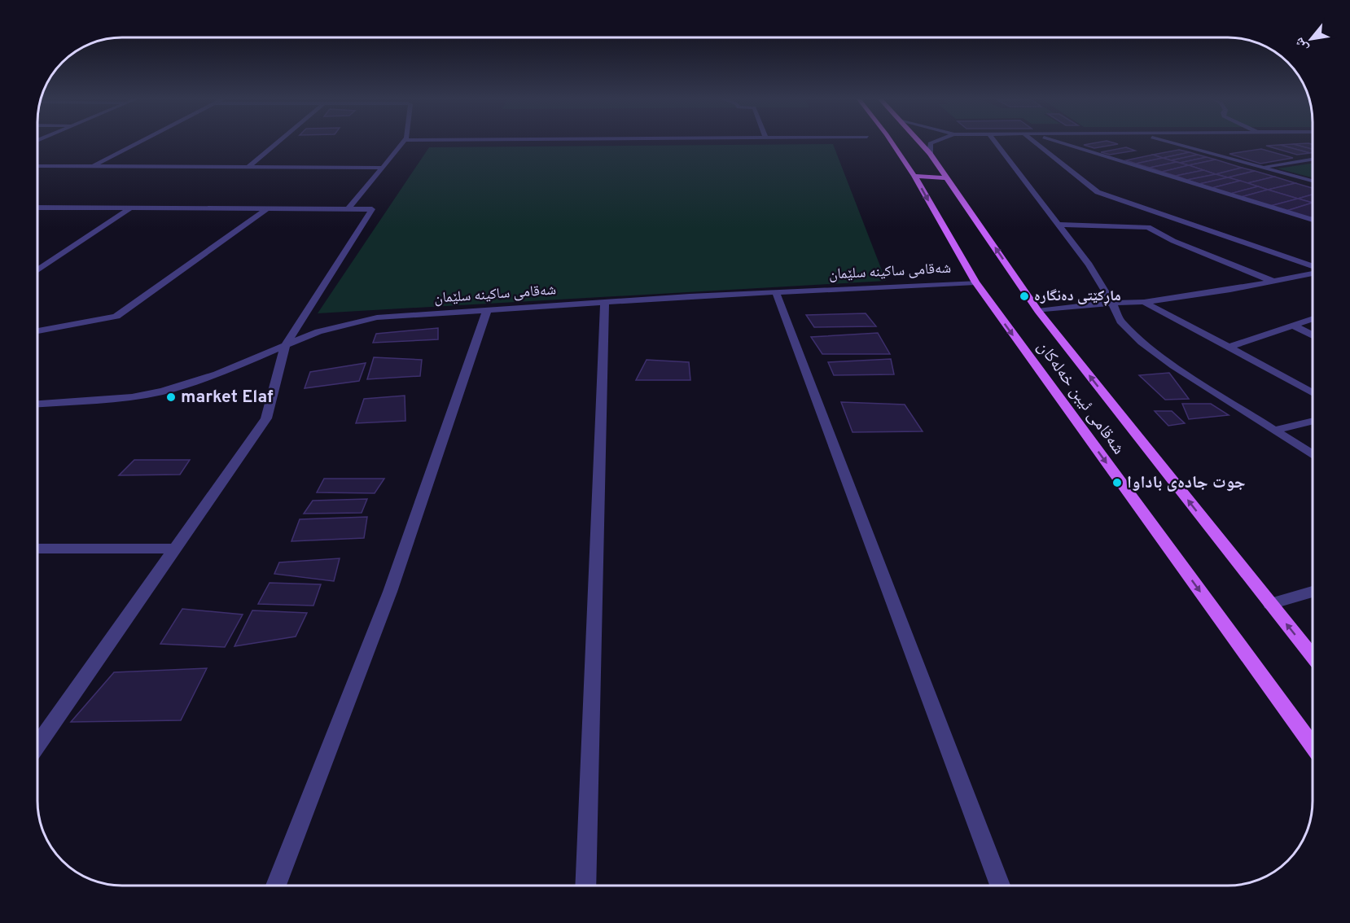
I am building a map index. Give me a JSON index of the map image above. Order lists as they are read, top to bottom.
{
  "streets": {
    "main road": ["شەقامی ئیبن خەلەکان"],
    "street": ["شەقامی ساکینە سلێمان"]
  },
  "crossings": [
    ["شەقامی ساکینە سلێمان", "شەقامی ئیبن خەلەکان"]
  ],
  "places": ["ماڕكێتی دەنگارە", "market Elaf", "جوت جادەی باداوا"],
  "north": "bottom left"
}
